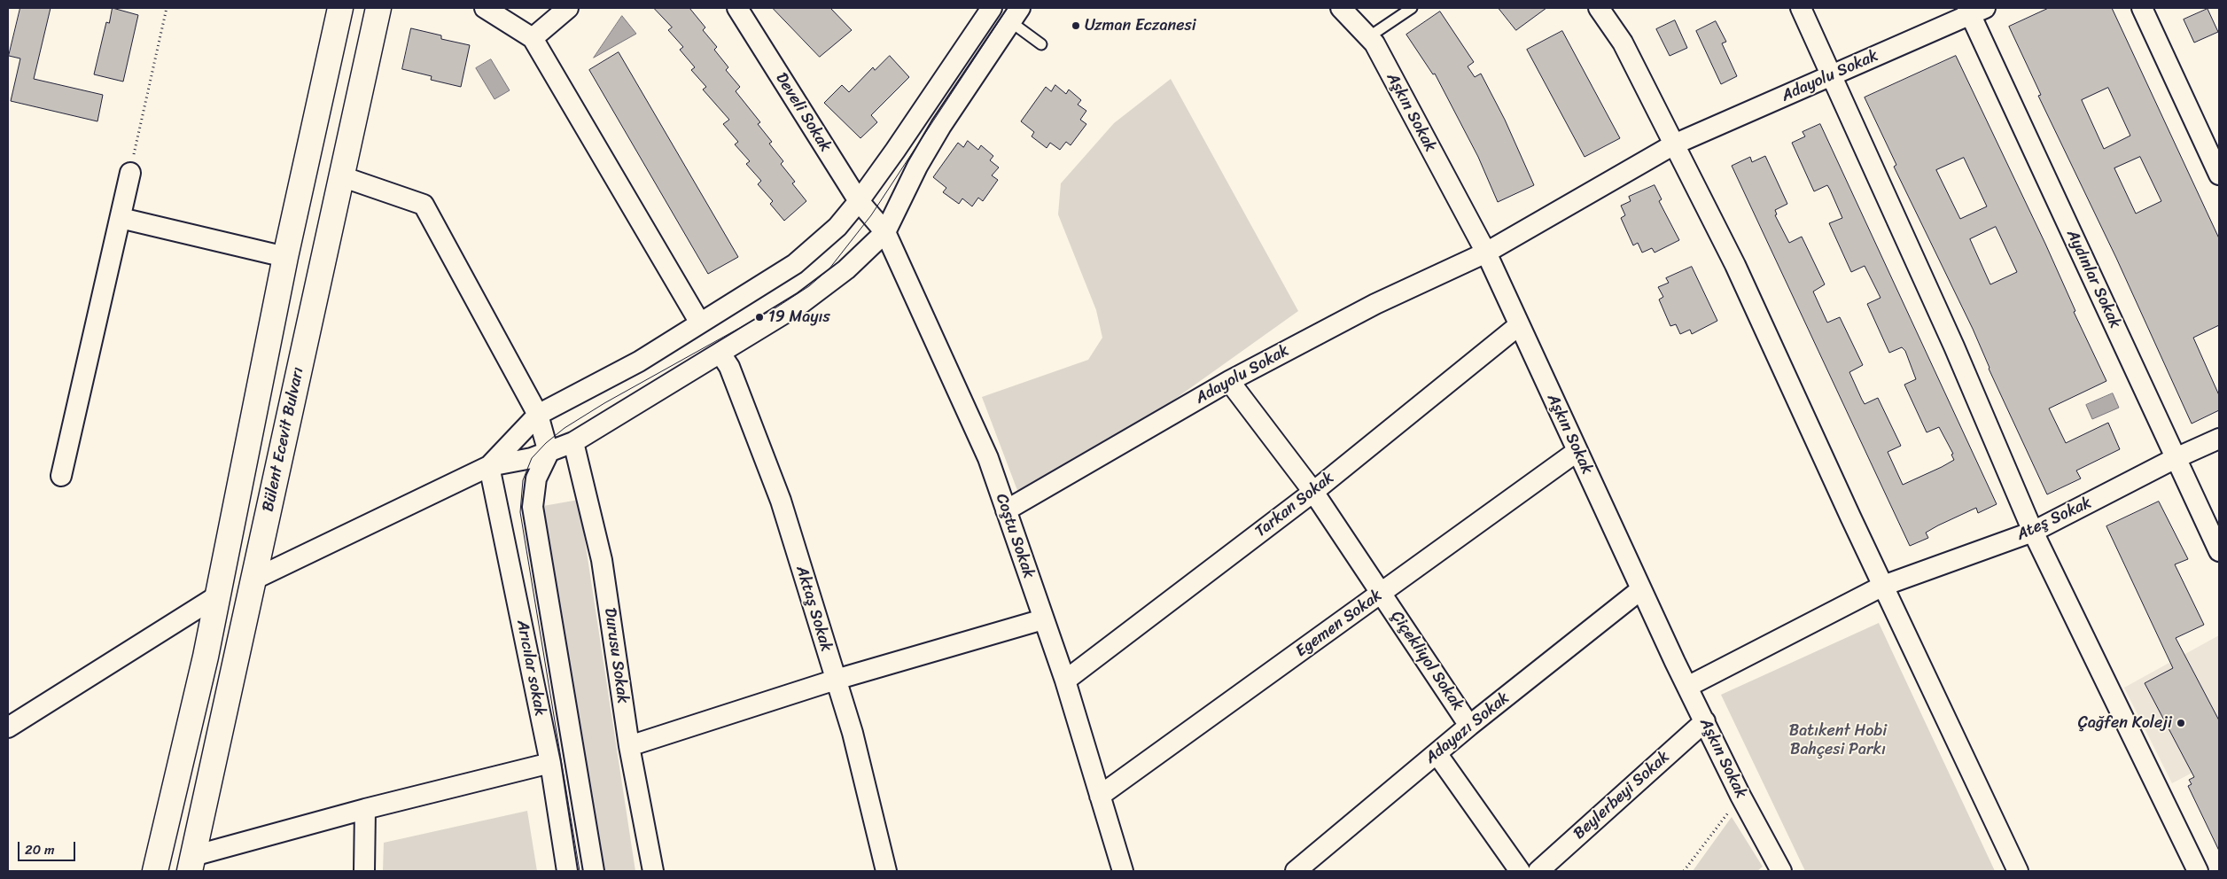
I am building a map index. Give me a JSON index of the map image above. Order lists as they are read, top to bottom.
{
  "streets": {
    "main road": ["Bülent Ecevit Bulvarı"],
    "street": [
      "Adayolu Sokak",
      "Develi Sokak",
      "Aşkın Sokak",
      "Aydınlar Sokak",
      "Tarkan Sokak",
      "Ateş Sokak",
      "Coştu Sokak",
      "Aktaş Sokak",
      "Egemen Sokak",
      "Durusu Sokak",
      "Çiçekliyol Sokak",
      "Arıcılar sokak",
      "Adayazı Sokak",
      "Beylerbeyi Sokak"
    ]
  },
  "crossings": [
    ["Adayolu Sokak", "Aşkın Sokak"],
    ["Adayolu Sokak", "Aydınlar Sokak"],
    ["Adayolu Sokak", "Coştu Sokak"],
    ["Adayolu Sokak", "Çiçekliyol Sokak"],
    ["Develi Sokak", "Coştu Sokak"],
    ["Aşkın Sokak", "Tarkan Sokak"],
    ["Aşkın Sokak", "Ateş Sokak"],
    ["Aşkın Sokak", "Egemen Sokak"],
    ["Aşkın Sokak", "Adayazı Sokak"],
    ["Aşkın Sokak", "Beylerbeyi Sokak"],
    ["Aydınlar Sokak", "Ateş Sokak"],
    ["Tarkan Sokak", "Coştu Sokak"],
    ["Tarkan Sokak", "Çiçekliyol Sokak"],
    ["Coştu Sokak", "Egemen Sokak"],
    ["Egemen Sokak", "Çiçekliyol Sokak"],
    ["Çiçekliyol Sokak", "Adayazı Sokak"]
  ],
  "parks": ["Batıkent Hobi Bahçesi Parkı"],
  "places": ["Uzman Eczanesi", "19 Mayıs", "Çağfen Koleji"],
  "scale_bar": "20 m"
}
